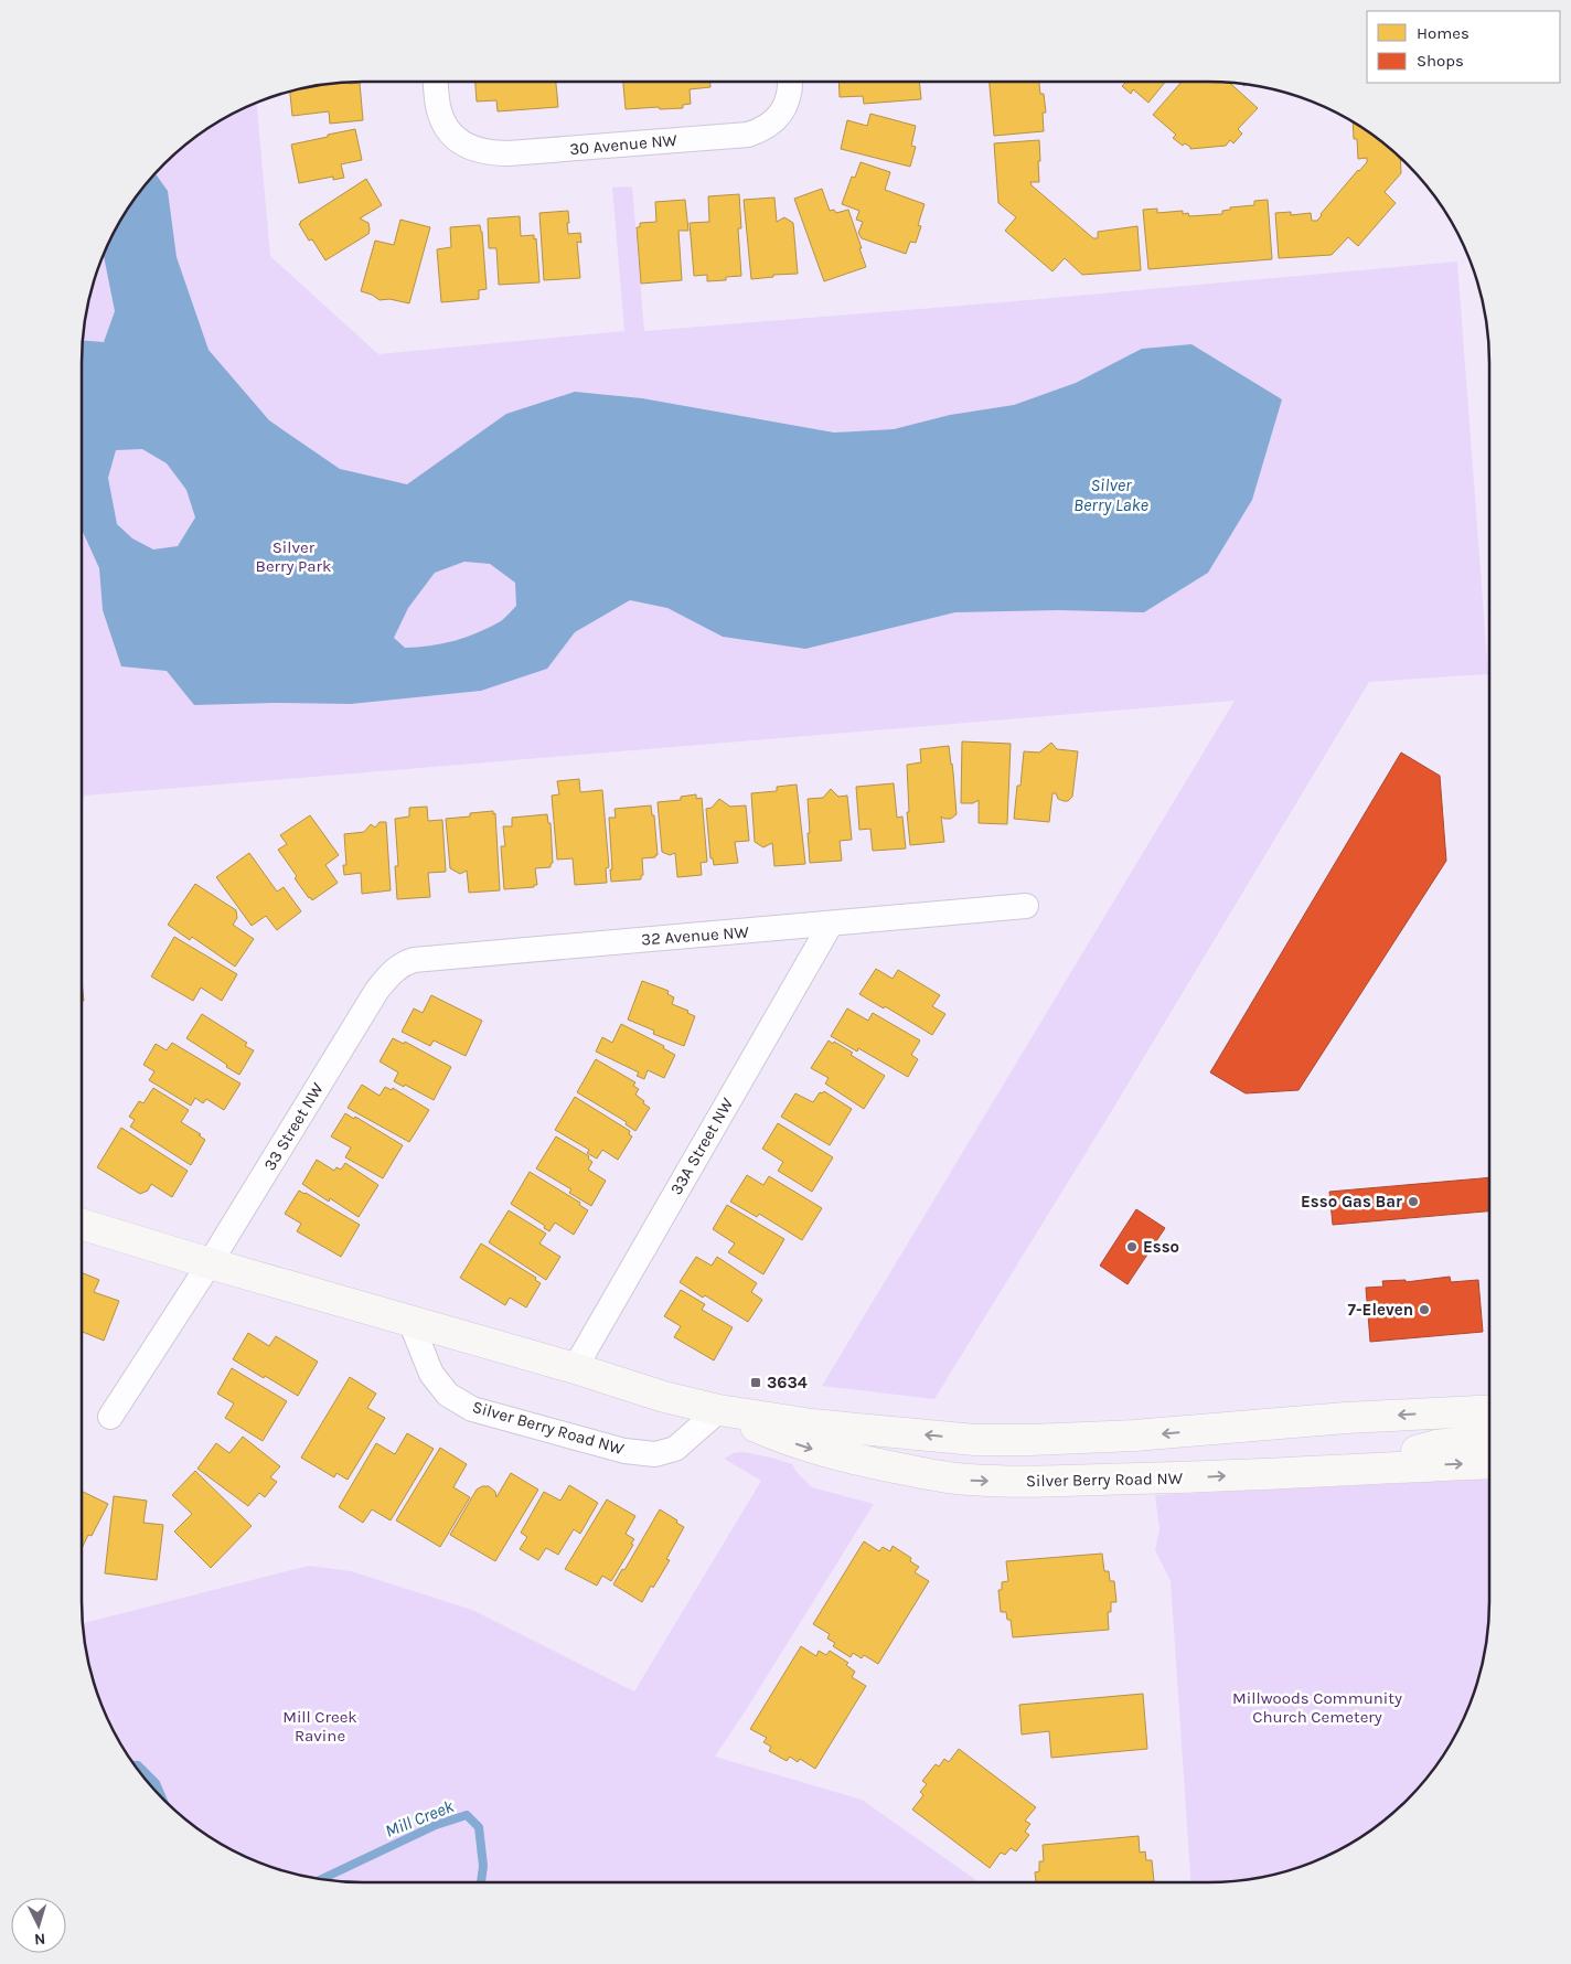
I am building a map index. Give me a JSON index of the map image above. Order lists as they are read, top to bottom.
{
  "streets": {
    "street": [
      "30 Avenue NW",
      "32 Avenue NW",
      "33 Street NW",
      "33A Street NW",
      "Silver Berry Road NW"
    ]
  },
  "crossings": [
    ["32 Avenue NW", "33 Street NW"],
    ["32 Avenue NW", "33A Street NW"],
    ["33 Street NW", "Silver Berry Road NW"],
    ["33A Street NW", "Silver Berry Road NW"]
  ],
  "water": ["Silver Berry Lake", "Mill Creek"],
  "parks": ["Silver Berry Park", "Millwoods Community Church Cemetery", "Mill Creek Ravine"],
  "places": {
    "other": ["Esso Gas Bar", "Esso", "7-Eleven"],
    "transit": ["3634"]
  },
  "legend": ["Homes", "Shops"],
  "north": "bottom"
}
